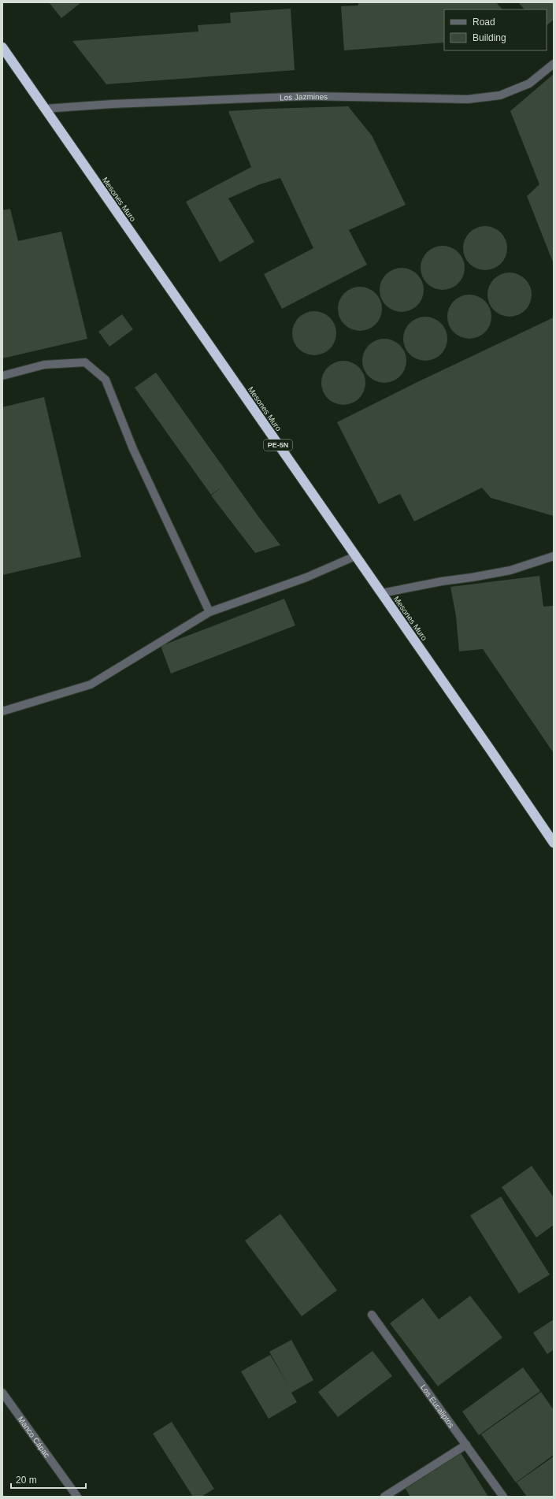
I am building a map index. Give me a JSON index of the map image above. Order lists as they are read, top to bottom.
{
  "streets": {
    "highway": ["Mesones Muro", "PE-5N"],
    "street": ["Los Jazmines", "Los Eucaliptos", "Manco Cápac"]
  },
  "crossings": [
    ["Los Jazmines", "Mesones Muro"]
  ],
  "legend": ["Road", "Building"],
  "scale_bar": "20 m"
}
